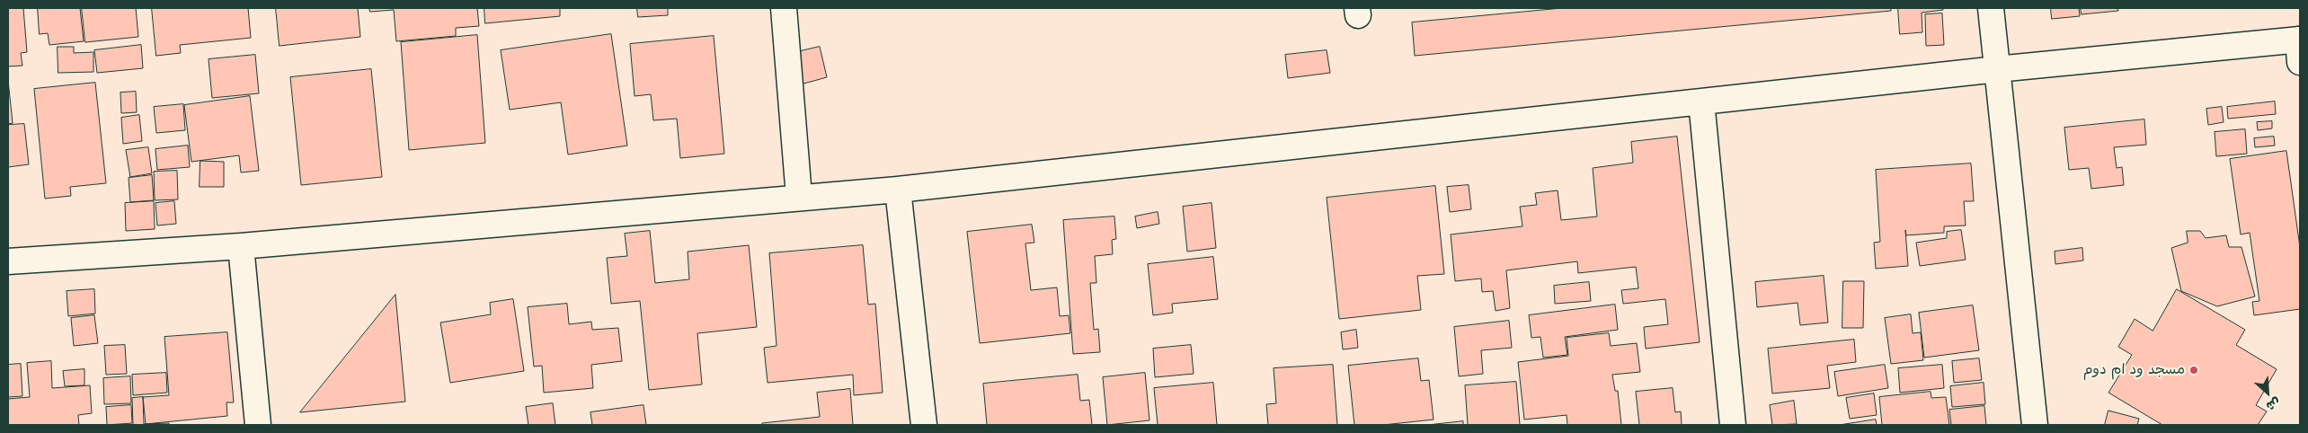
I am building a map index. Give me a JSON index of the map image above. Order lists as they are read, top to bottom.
{
  "places": ["مسجد ود ام دوم"],
  "north": "bottom right"
}
